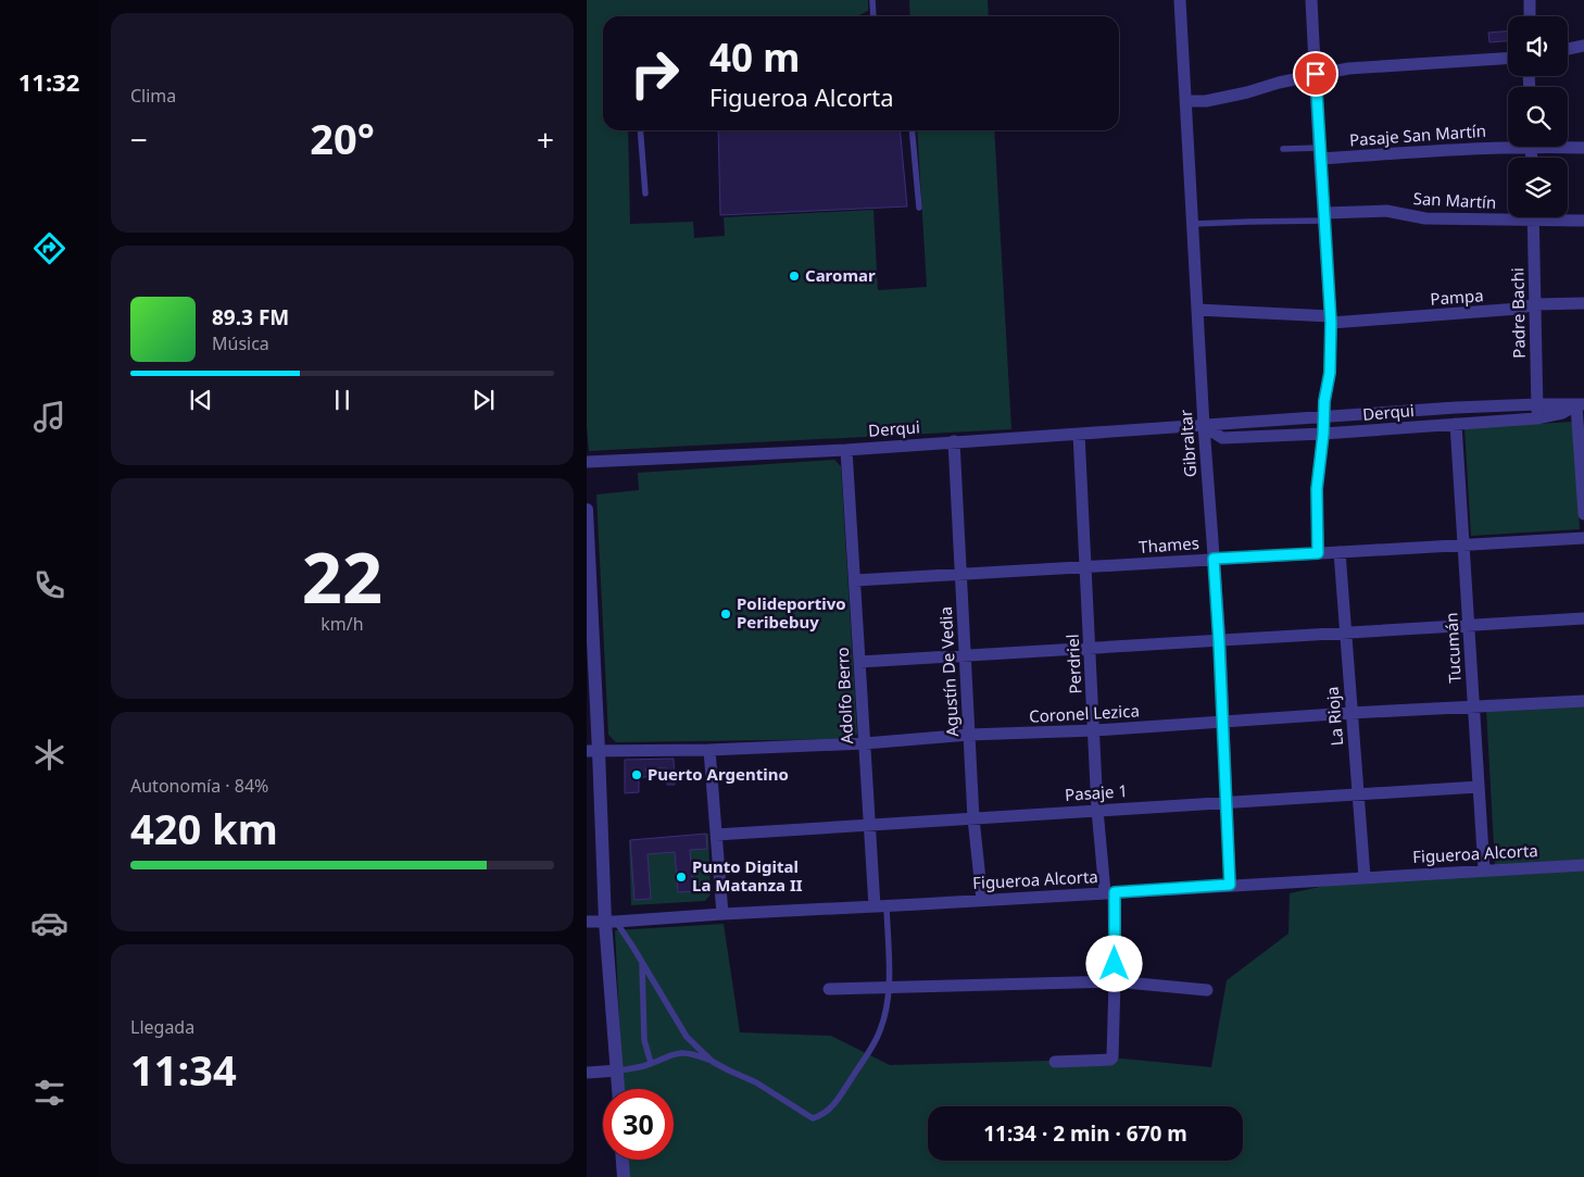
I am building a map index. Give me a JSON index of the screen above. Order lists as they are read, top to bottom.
{
  "streets": {
    "street": [
      "Pasaje San Martín",
      "San Martín",
      "Pampa",
      "Padre Bachi",
      "Derqui",
      "Gibraltar",
      "Thames",
      "Tucumán",
      "Perdriel",
      "Agustín De Vedia",
      "Adolfo Berro",
      "Coronel Lezica",
      "La Rioja",
      "Pasaje 1",
      "Figueroa Alcorta"
    ]
  },
  "crossings": [
    ["San Martín", "Padre Bachi"],
    ["Pampa", "Padre Bachi"],
    ["Pampa", "Gibraltar"],
    ["Padre Bachi", "Derqui"],
    ["Derqui", "Gibraltar"],
    ["Derqui", "Tucumán"],
    ["Derqui", "Perdriel"],
    ["Derqui", "Agustín De Vedia"],
    ["Derqui", "Adolfo Berro"],
    ["Gibraltar", "Thames"],
    ["Gibraltar", "Coronel Lezica"],
    ["Gibraltar", "Pasaje 1"],
    ["Gibraltar", "Figueroa Alcorta"],
    ["Thames", "Tucumán"],
    ["Thames", "Perdriel"],
    ["Thames", "Agustín De Vedia"],
    ["Thames", "Adolfo Berro"],
    ["Thames", "La Rioja"],
    ["Tucumán", "Coronel Lezica"],
    ["Tucumán", "Pasaje 1"],
    ["Tucumán", "Figueroa Alcorta"],
    ["Perdriel", "Coronel Lezica"],
    ["Perdriel", "Pasaje 1"],
    ["Perdriel", "Figueroa Alcorta"],
    ["Agustín De Vedia", "Coronel Lezica"],
    ["Agustín De Vedia", "Pasaje 1"],
    ["Agustín De Vedia", "Figueroa Alcorta"],
    ["Adolfo Berro", "Coronel Lezica"],
    ["Adolfo Berro", "Pasaje 1"],
    ["Adolfo Berro", "Figueroa Alcorta"],
    ["Coronel Lezica", "La Rioja"],
    ["La Rioja", "Pasaje 1"],
    ["La Rioja", "Figueroa Alcorta"]
  ],
  "places": [
    "Caromar",
    "Polideportivo Peribebuy",
    "Puerto Argentino",
    "Punto Digital La Matanza II"
  ],
  "page": {
    "tabs": "11:32",
    "tile": [
      "Clima",
      ["22", "km/h"],
      ["Autonomía · 84%", "420 km"],
      ["Llegada", "11:34"]
    ],
    "turn": ["40 m", "Figueroa Alcorta"],
    "heat": ["−", "20°", "+"],
    "song": ["89.3 FM", "Música"],
    "limit": "30",
    "trip": "11:34 · 2 min · 670 m"
  }
}
